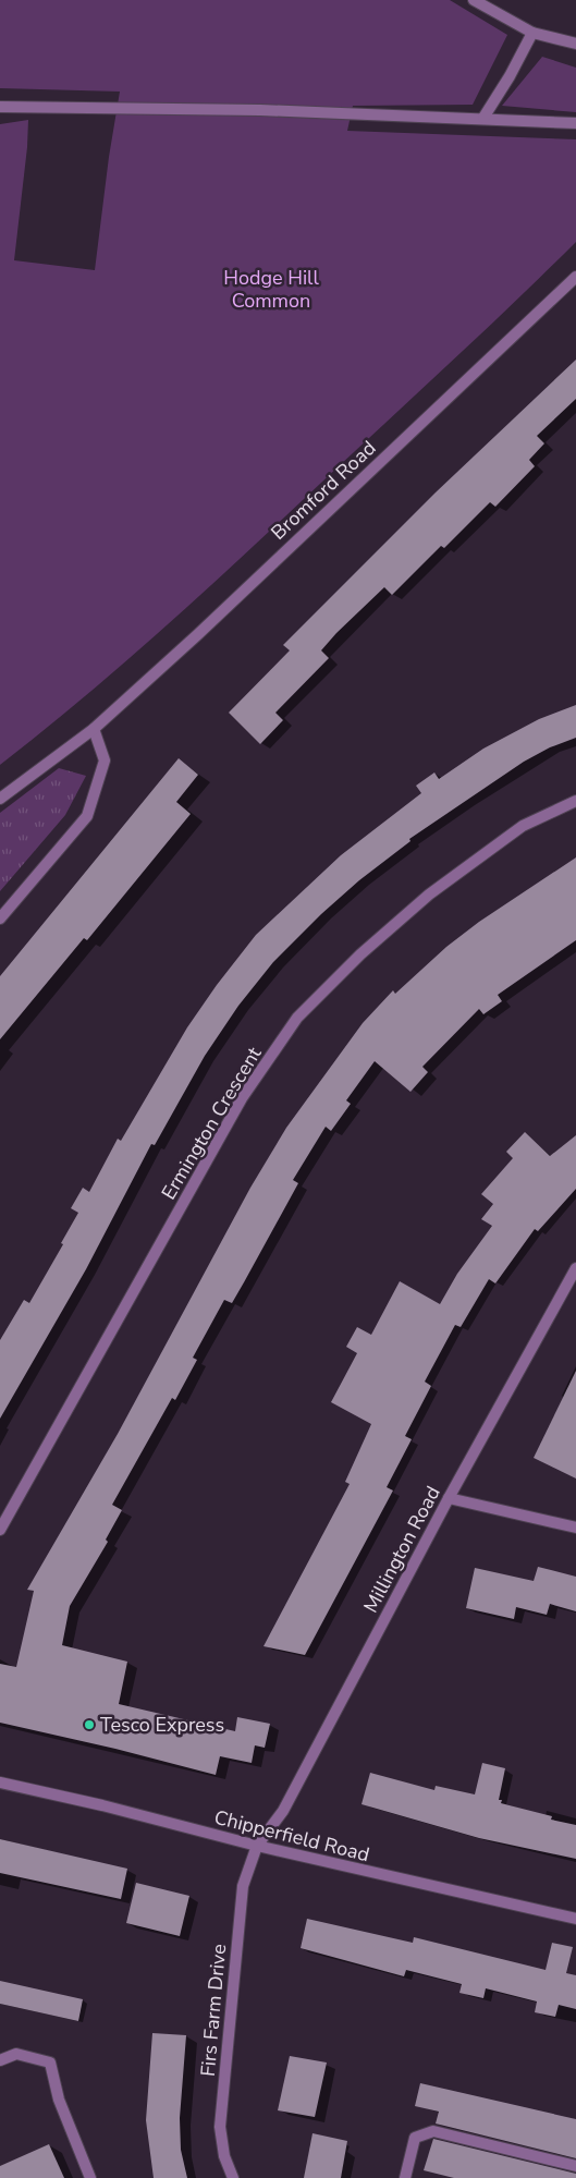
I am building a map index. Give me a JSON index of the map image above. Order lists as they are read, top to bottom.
{
  "streets": {
    "street": [
      "Bromford Road",
      "Ermington Crescent",
      "Millington Road",
      "Chipperfield Road",
      "Firs Farm Drive"
    ]
  },
  "crossings": [
    ["Millington Road", "Chipperfield Road"],
    ["Millington Road", "Firs Farm Drive"],
    ["Chipperfield Road", "Firs Farm Drive"]
  ],
  "parks": ["Hodge Hill Common"],
  "places": ["Tesco Express"]
}
